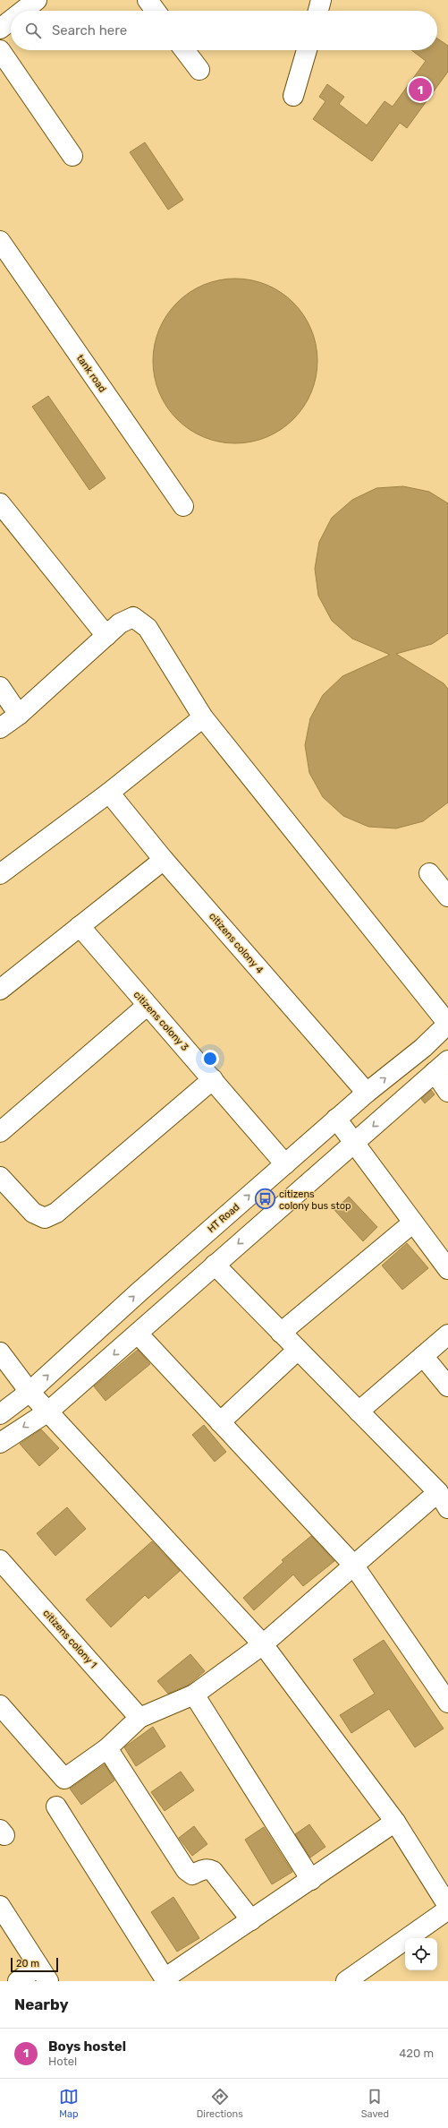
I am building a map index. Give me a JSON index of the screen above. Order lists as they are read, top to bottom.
{
  "streets": {
    "street": [
      "tank road",
      "citizens colony 4",
      "citizens colony 3",
      "HT Road",
      "citizens colony 1"
    ]
  },
  "crossings": [
    ["citizens colony 4", "HT Road"],
    ["citizens colony 3", "HT Road"]
  ],
  "places": {
    "bus stop": ["citizens colony bus stop"]
  },
  "scale_bar": "20 m",
  "page": {
    "search": "Search here",
    "pins": "1",
    "scale": "20 m",
    "heading": "Nearby",
    "list": [
      {
        "mark": "1",
        "name": "Boys hostel",
        "note": "Hotel",
        "value": "420 m"
      }
    ],
    "nav": ["Map", "Directions", "Saved"]
  }
}
